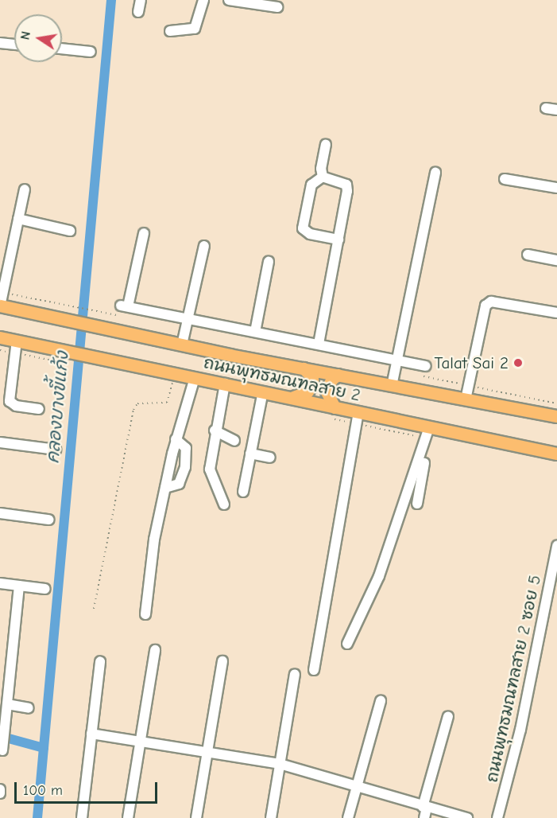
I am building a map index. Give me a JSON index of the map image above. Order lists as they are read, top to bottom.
{
  "streets": {
    "main road": ["ถนนพุทธมณฑลสาย 2"],
    "street": ["ถนนพุทธมณฑลสาย 2 ซอย 5"]
  },
  "water": ["คลองบางขี้แก้ง"],
  "places": ["Talat Sai 2"],
  "scale_bar": "100 m",
  "north": "left"
}
